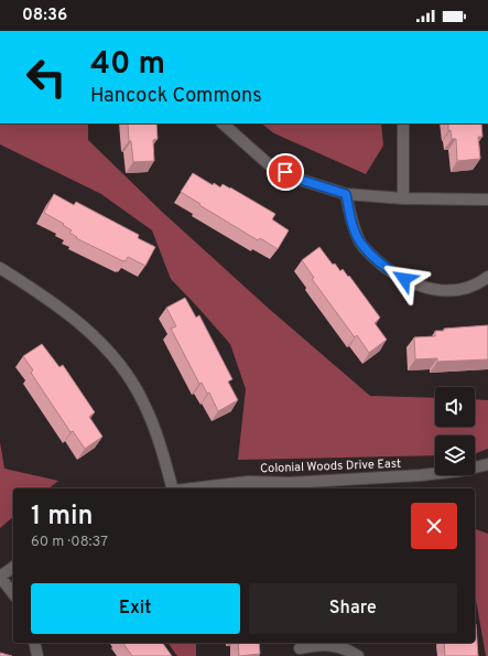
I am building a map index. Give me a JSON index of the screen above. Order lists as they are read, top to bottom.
{
  "streets": {
    "street": ["Colonial Woods Drive East"]
  },
  "page": {
    "status": "08:36",
    "turn": ["40 m", "Hancock Commons"],
    "heading": ["1 min", "60 m · 08:37"],
    "buttons": ["Exit", "Share"]
  }
}
